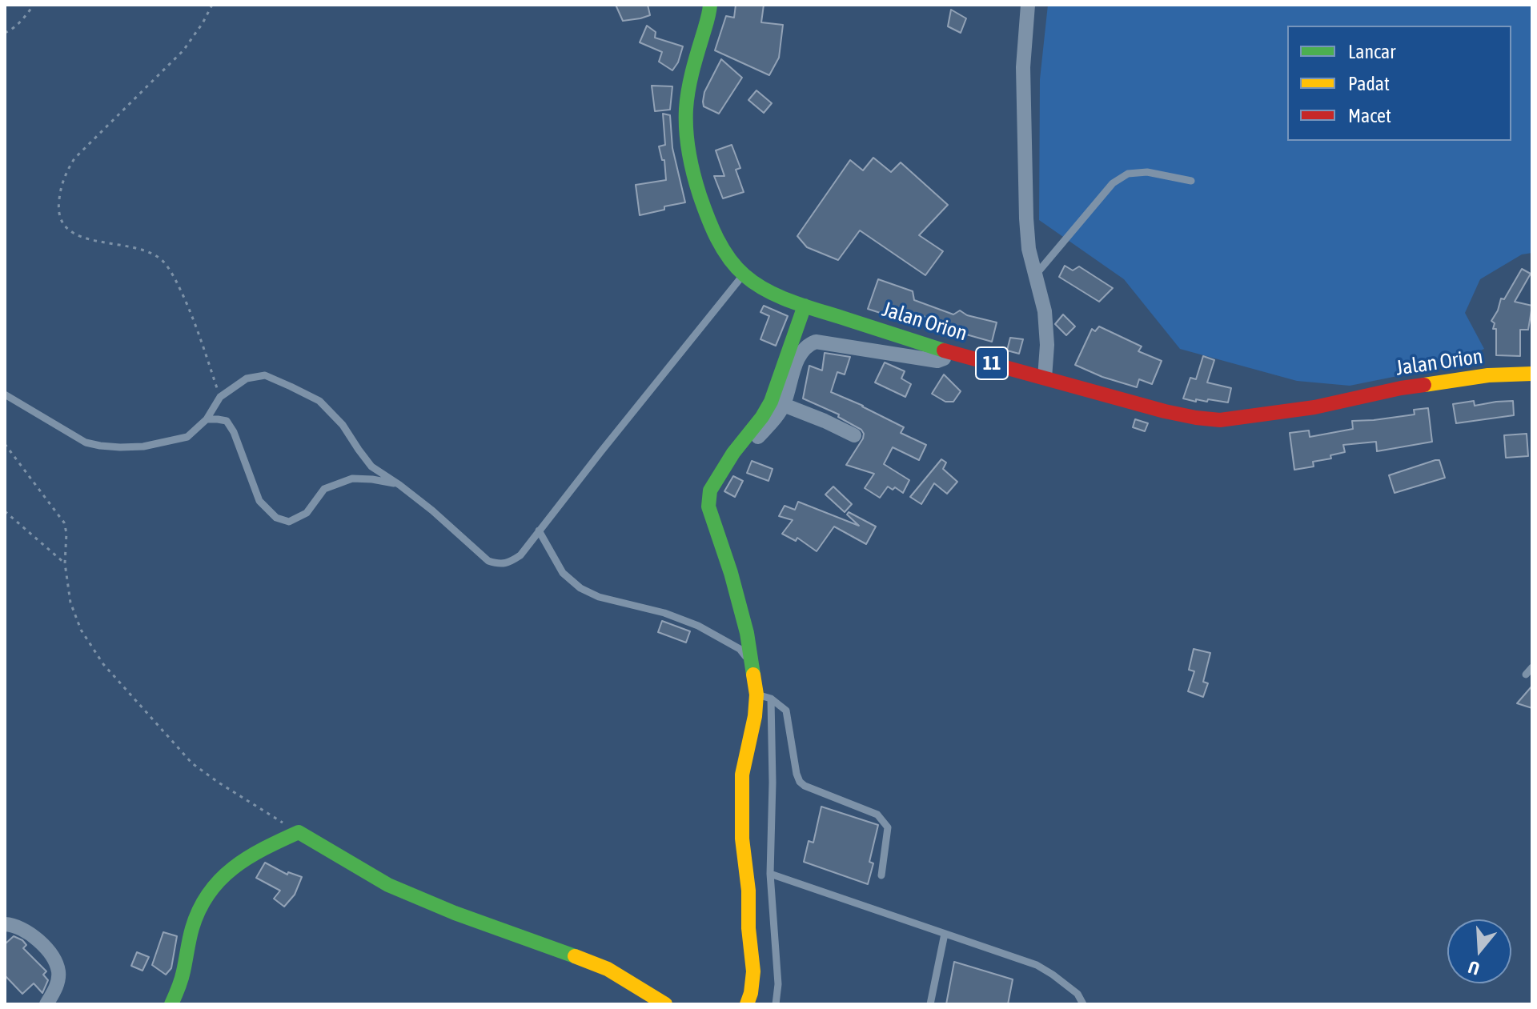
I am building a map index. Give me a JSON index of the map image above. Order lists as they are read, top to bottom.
{
  "streets": {
    "main road": ["Jalan Orion", "11"]
  },
  "legend": ["Lancar", "Padat", "Macet"],
  "north": "bottom"
}
